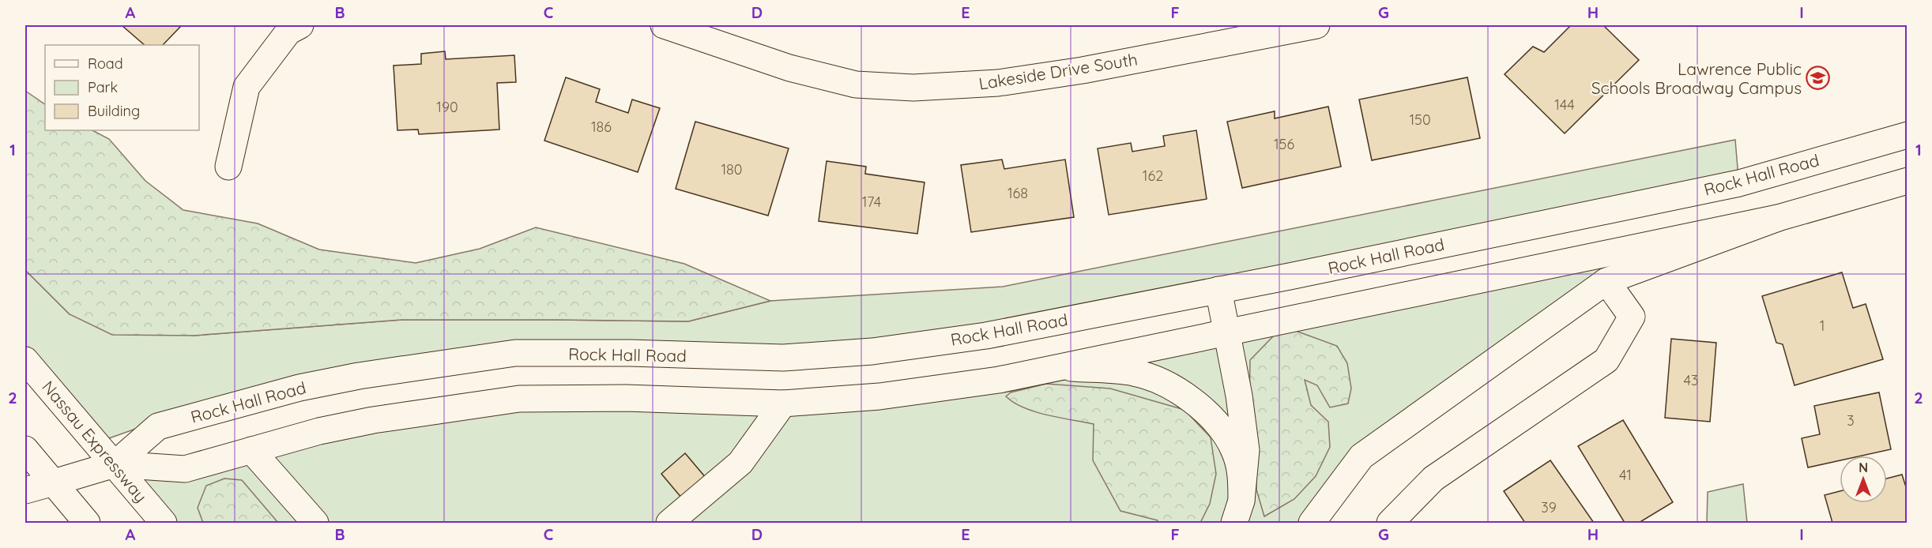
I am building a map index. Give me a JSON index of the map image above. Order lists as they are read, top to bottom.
{
  "streets": {
    "main road": ["Lakeside Drive South", "Rock Hall Road", "Nassau Expressway"]
  },
  "crossings": [
    ["Rock Hall Road", "Nassau Expressway"]
  ],
  "places": {
    "school or university": ["Lawrence Public Schools Broadway Campus"]
  },
  "house_numbers": [
    "144",
    "190",
    "150",
    "186",
    "156",
    "180",
    "162",
    "168",
    "174",
    "1",
    "43",
    "3",
    "41",
    "39"
  ],
  "legend": ["Road", "Park", "Building"],
  "north": "top",
  "grid": {
    "columns": [
      "A",
      "B",
      "C",
      "D",
      "E",
      "F",
      "G",
      "H",
      "I"
    ],
    "rows": ["1", "2"]
  }
}
